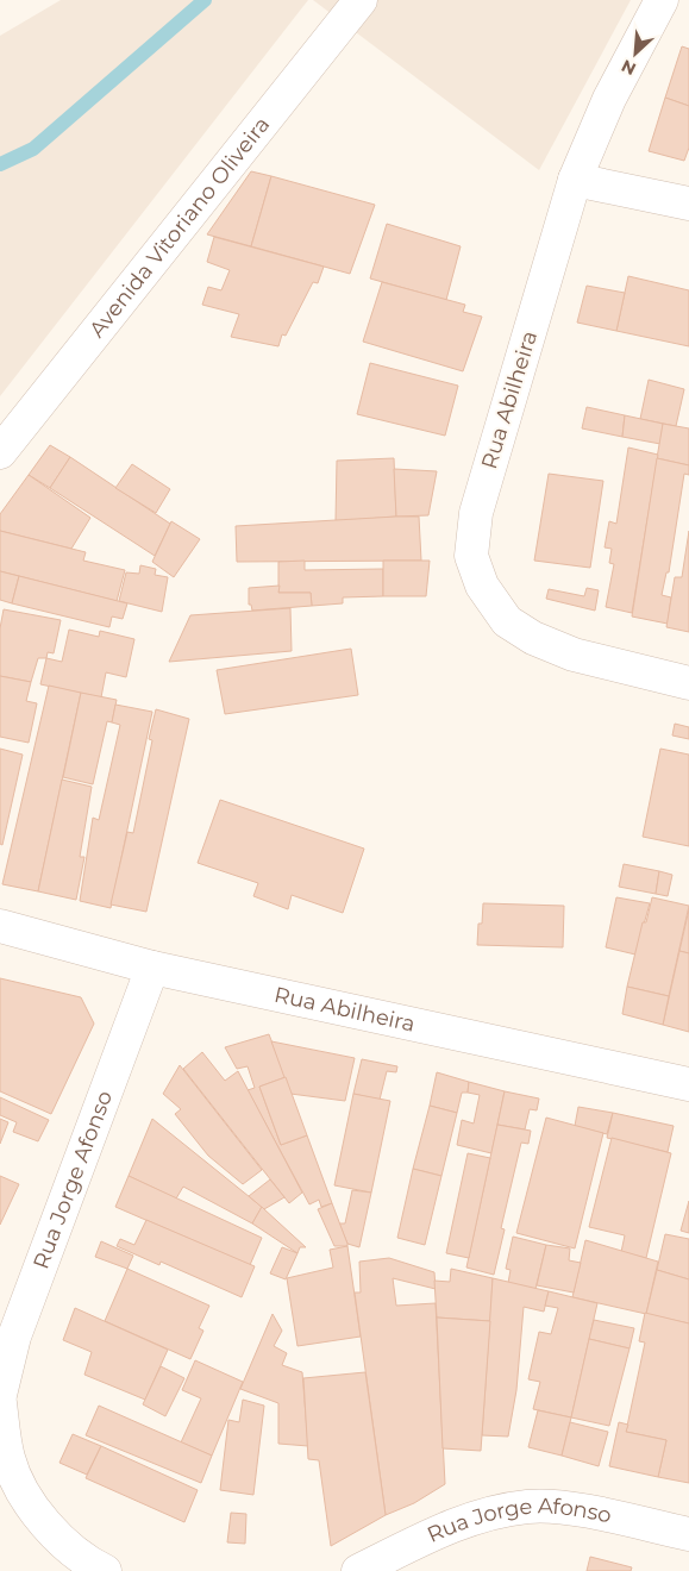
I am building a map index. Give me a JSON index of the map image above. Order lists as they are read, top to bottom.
{
  "streets": {
    "street": ["Avenida Vitoriano Oliveira", "Rua Abilheira", "Rua Jorge Afonso"]
  },
  "crossings": [
    ["Rua Abilheira", "Rua Jorge Afonso"]
  ],
  "north": "bottom left"
}
